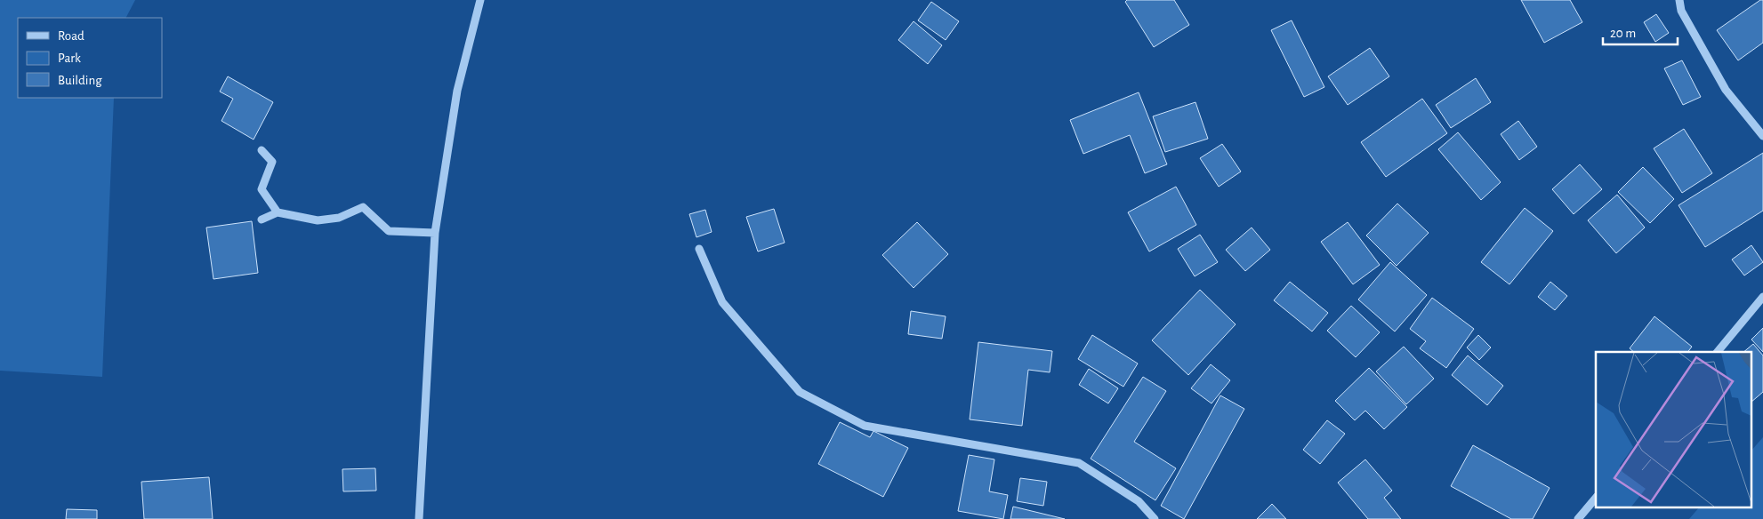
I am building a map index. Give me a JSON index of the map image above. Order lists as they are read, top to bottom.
{
  "legend": ["Road", "Park", "Building"],
  "scale_bar": "20 m"
}
